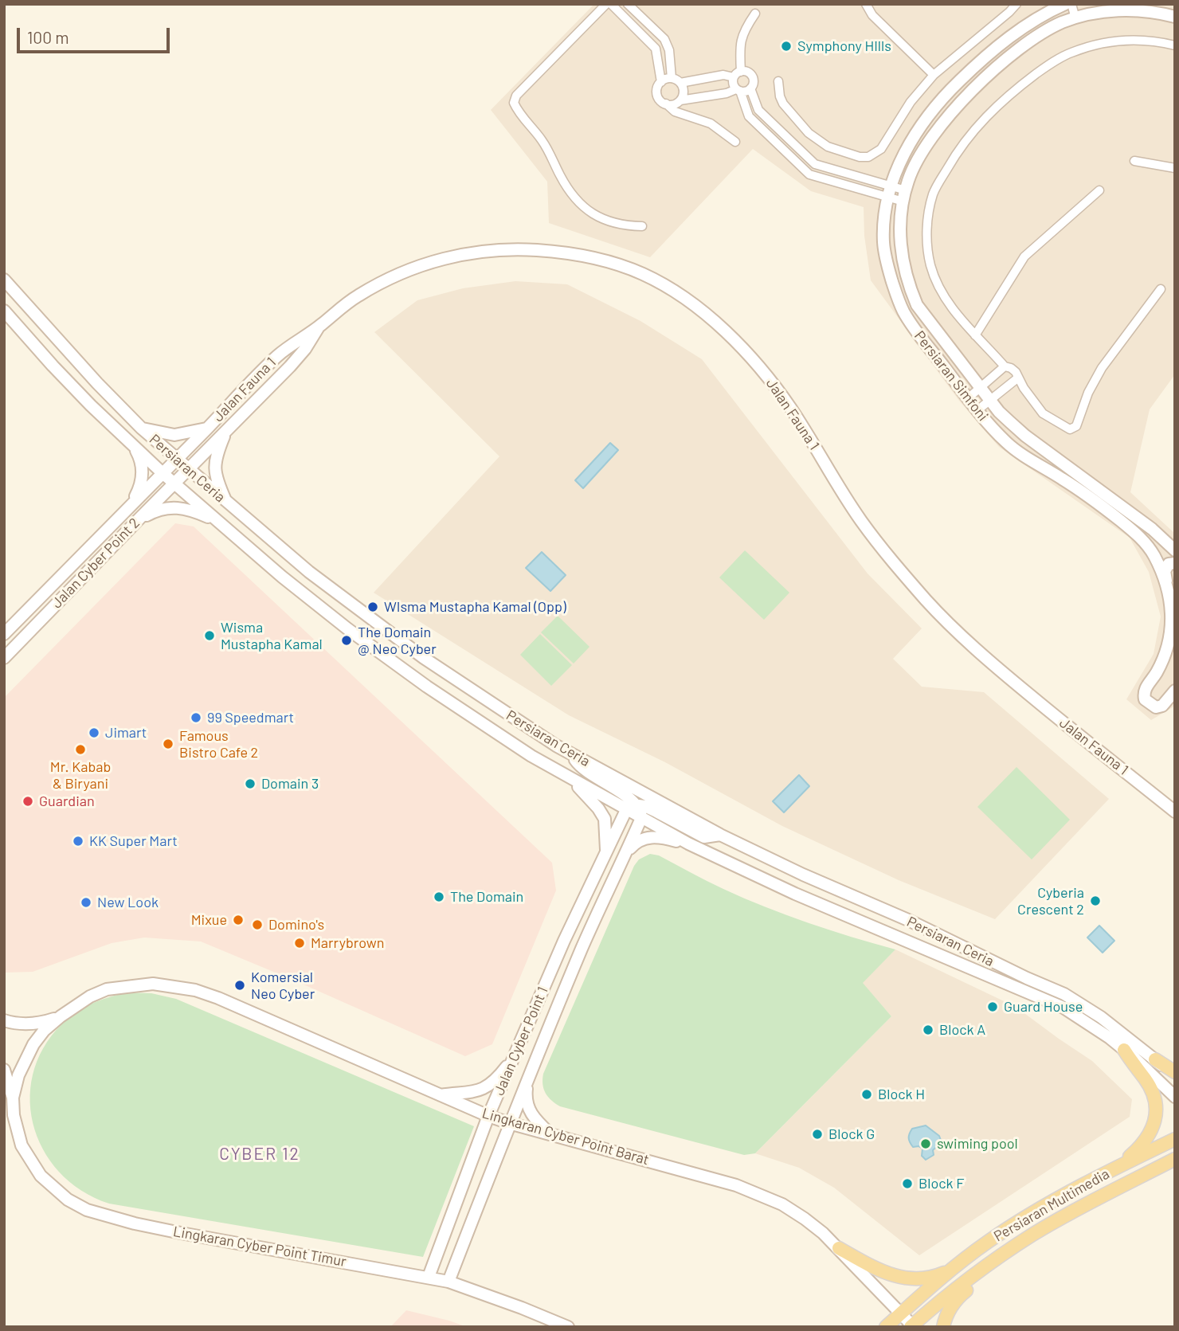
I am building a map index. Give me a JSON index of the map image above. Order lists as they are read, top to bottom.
{
  "streets": {
    "main road": ["Persiaran Multimedia"],
    "street": [
      "Persiaran Simfoni",
      "Jalan Fauna 1",
      "Persiaran Ceria",
      "Jalan Cyber Point 2",
      "Jalan Cyber Point 1",
      "Lingkaran Cyber Point Barat",
      "Lingkaran Cyber Point Timur"
    ]
  },
  "crossings": [
    ["Jalan Fauna 1", "Persiaran Ceria"],
    ["Jalan Fauna 1", "Jalan Cyber Point 2"],
    ["Persiaran Ceria", "Jalan Cyber Point 2"],
    ["Persiaran Ceria", "Jalan Cyber Point 1"],
    ["Jalan Cyber Point 1", "Lingkaran Cyber Point Barat"],
    ["Jalan Cyber Point 1", "Lingkaran Cyber Point Timur"],
    ["Lingkaran Cyber Point Barat", "Persiaran Multimedia"]
  ],
  "districts": ["CYBER 12"],
  "places": [
    "Symphony HIlls",
    "WIsma Mustapha Kamal (Opp)",
    "Wisma Mustapha Kamal",
    "The Domain @ Neo Cyber",
    "99 Speedmart",
    "Jimart",
    "Famous Bistro Cafe 2",
    "Mr. Kabab & Biryani",
    "Domain 3",
    "Guardian",
    "KK Super Mart",
    "The Domain",
    "Cyberia Crescent 2",
    "New Look",
    "Mixue",
    "Domino's",
    "Marrybrown",
    "Komersial Neo Cyber",
    "Guard House",
    "Block A",
    "Block H",
    "Block G",
    "swiming pool",
    "Block F"
  ],
  "scale_bar": "100 m"
}
